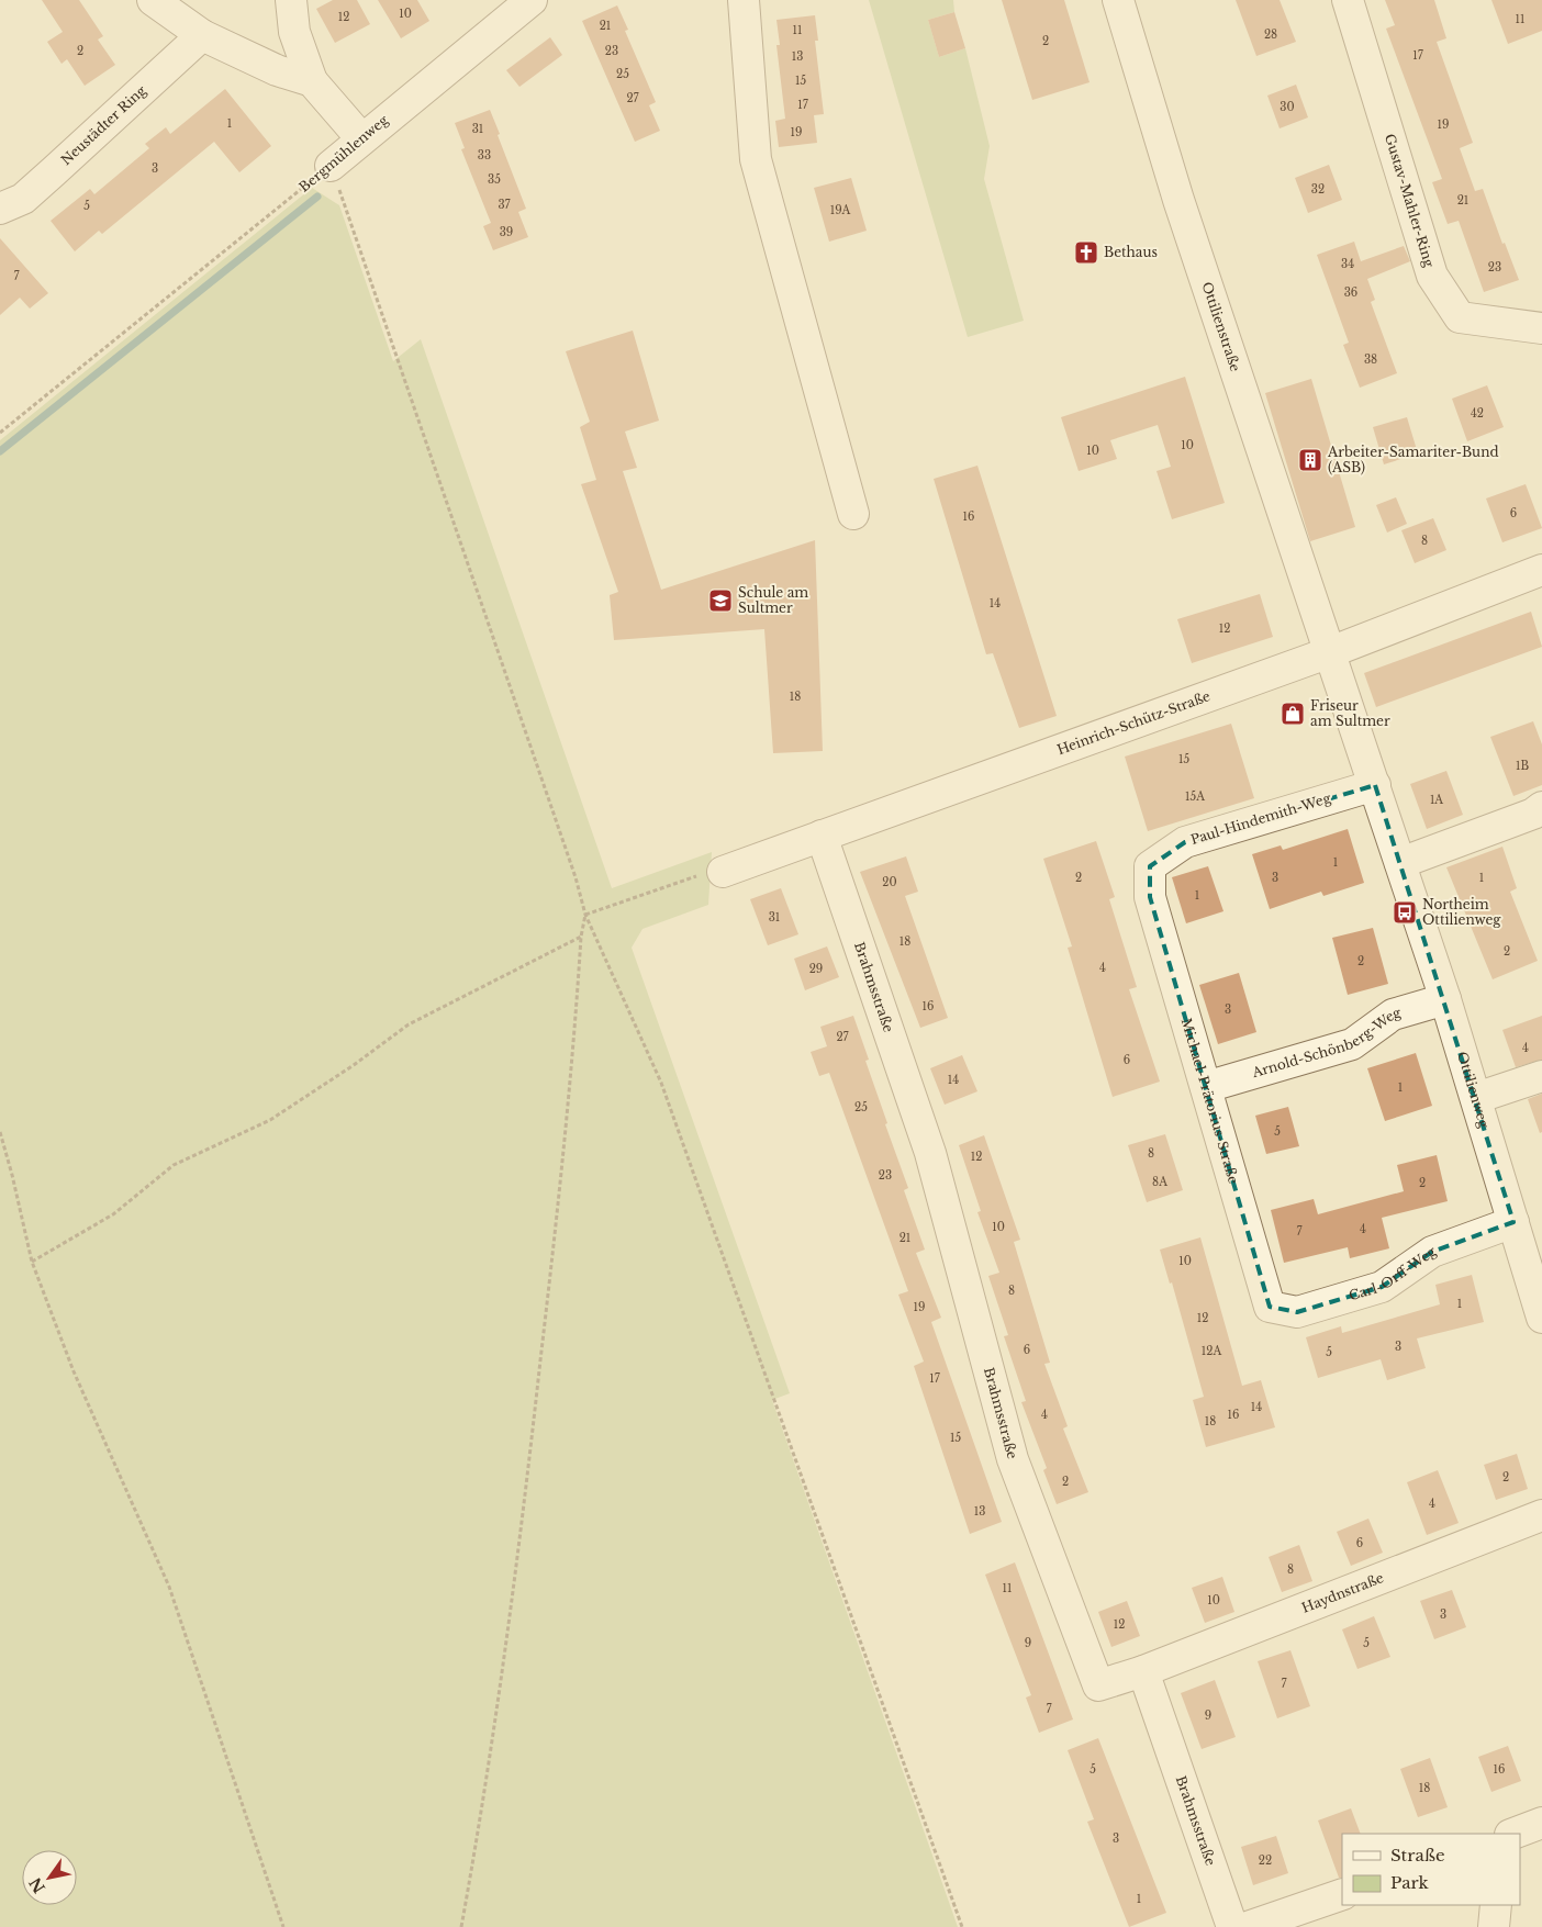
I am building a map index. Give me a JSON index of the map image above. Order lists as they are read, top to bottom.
{
  "streets": {
    "street": [
      "Neustädter Ring",
      "Bergmühlenweg",
      "Gustav-Mahler-Ring",
      "Ottilienstraße",
      "Heinrich-Schütz-Straße",
      "Paul-Hindemith-Weg",
      "Brahmsstraße",
      "Arnold-Schönberg-Weg",
      "Ottilienweg",
      "Michael-Prätorius-Straße",
      "Carl-Orff-Weg",
      "Haydnstraße"
    ]
  },
  "crossings": [
    ["Ottilienstraße", "Heinrich-Schütz-Straße"],
    ["Ottilienstraße", "Ottilienweg"],
    ["Heinrich-Schütz-Straße", "Brahmsstraße"],
    ["Heinrich-Schütz-Straße", "Ottilienweg"],
    ["Paul-Hindemith-Weg", "Ottilienweg"],
    ["Paul-Hindemith-Weg", "Michael-Prätorius-Straße"],
    ["Brahmsstraße", "Haydnstraße"],
    ["Arnold-Schönberg-Weg", "Ottilienweg"],
    ["Arnold-Schönberg-Weg", "Michael-Prätorius-Straße"],
    ["Ottilienweg", "Carl-Orff-Weg"],
    ["Michael-Prätorius-Straße", "Carl-Orff-Weg"]
  ],
  "places": {
    "church": ["Bethaus"],
    "building": ["Arbeiter-Samariter-Bund (ASB)"],
    "school or university": ["Schule am Sultmer"],
    "shop": ["Friseur am Sultmer"],
    "bus stop": ["Northeim Ottilienweg"]
  },
  "house_numbers": [
    "10",
    "12",
    "11",
    "21",
    "11",
    "28",
    "2",
    "2",
    "23",
    "17",
    "13",
    "25",
    "15",
    "27",
    "17",
    "30",
    "1",
    "19",
    "31",
    "19",
    "33",
    "3",
    "35",
    "32",
    "21",
    "37",
    "5",
    "19A",
    "39",
    "34",
    "23",
    "7",
    "36",
    "38",
    "42",
    "10",
    "10",
    "6",
    "16",
    "8",
    "14",
    "12",
    "18",
    "15",
    "1B",
    "15A",
    "1A",
    "1",
    "2",
    "3",
    "1",
    "20",
    "1",
    "31",
    "18",
    "2",
    "2",
    "4",
    "29",
    "16",
    "3",
    "27",
    "4",
    "6",
    "14",
    "1",
    "25",
    "5",
    "8",
    "12",
    "23",
    "8A",
    "2",
    "10",
    "4",
    "7",
    "21",
    "10",
    "8",
    "1",
    "19",
    "12",
    "3",
    "6",
    "12A",
    "5",
    "17",
    "14",
    "4",
    "16",
    "18",
    "15",
    "2",
    "2",
    "4",
    "13",
    "6",
    "8",
    "11",
    "10",
    "3",
    "12",
    "9",
    "5",
    "7",
    "7",
    "9",
    "5",
    "16",
    "18",
    "3",
    "22",
    "1"
  ],
  "legend": ["Straße", "Park"],
  "north": "bottom left"
}
